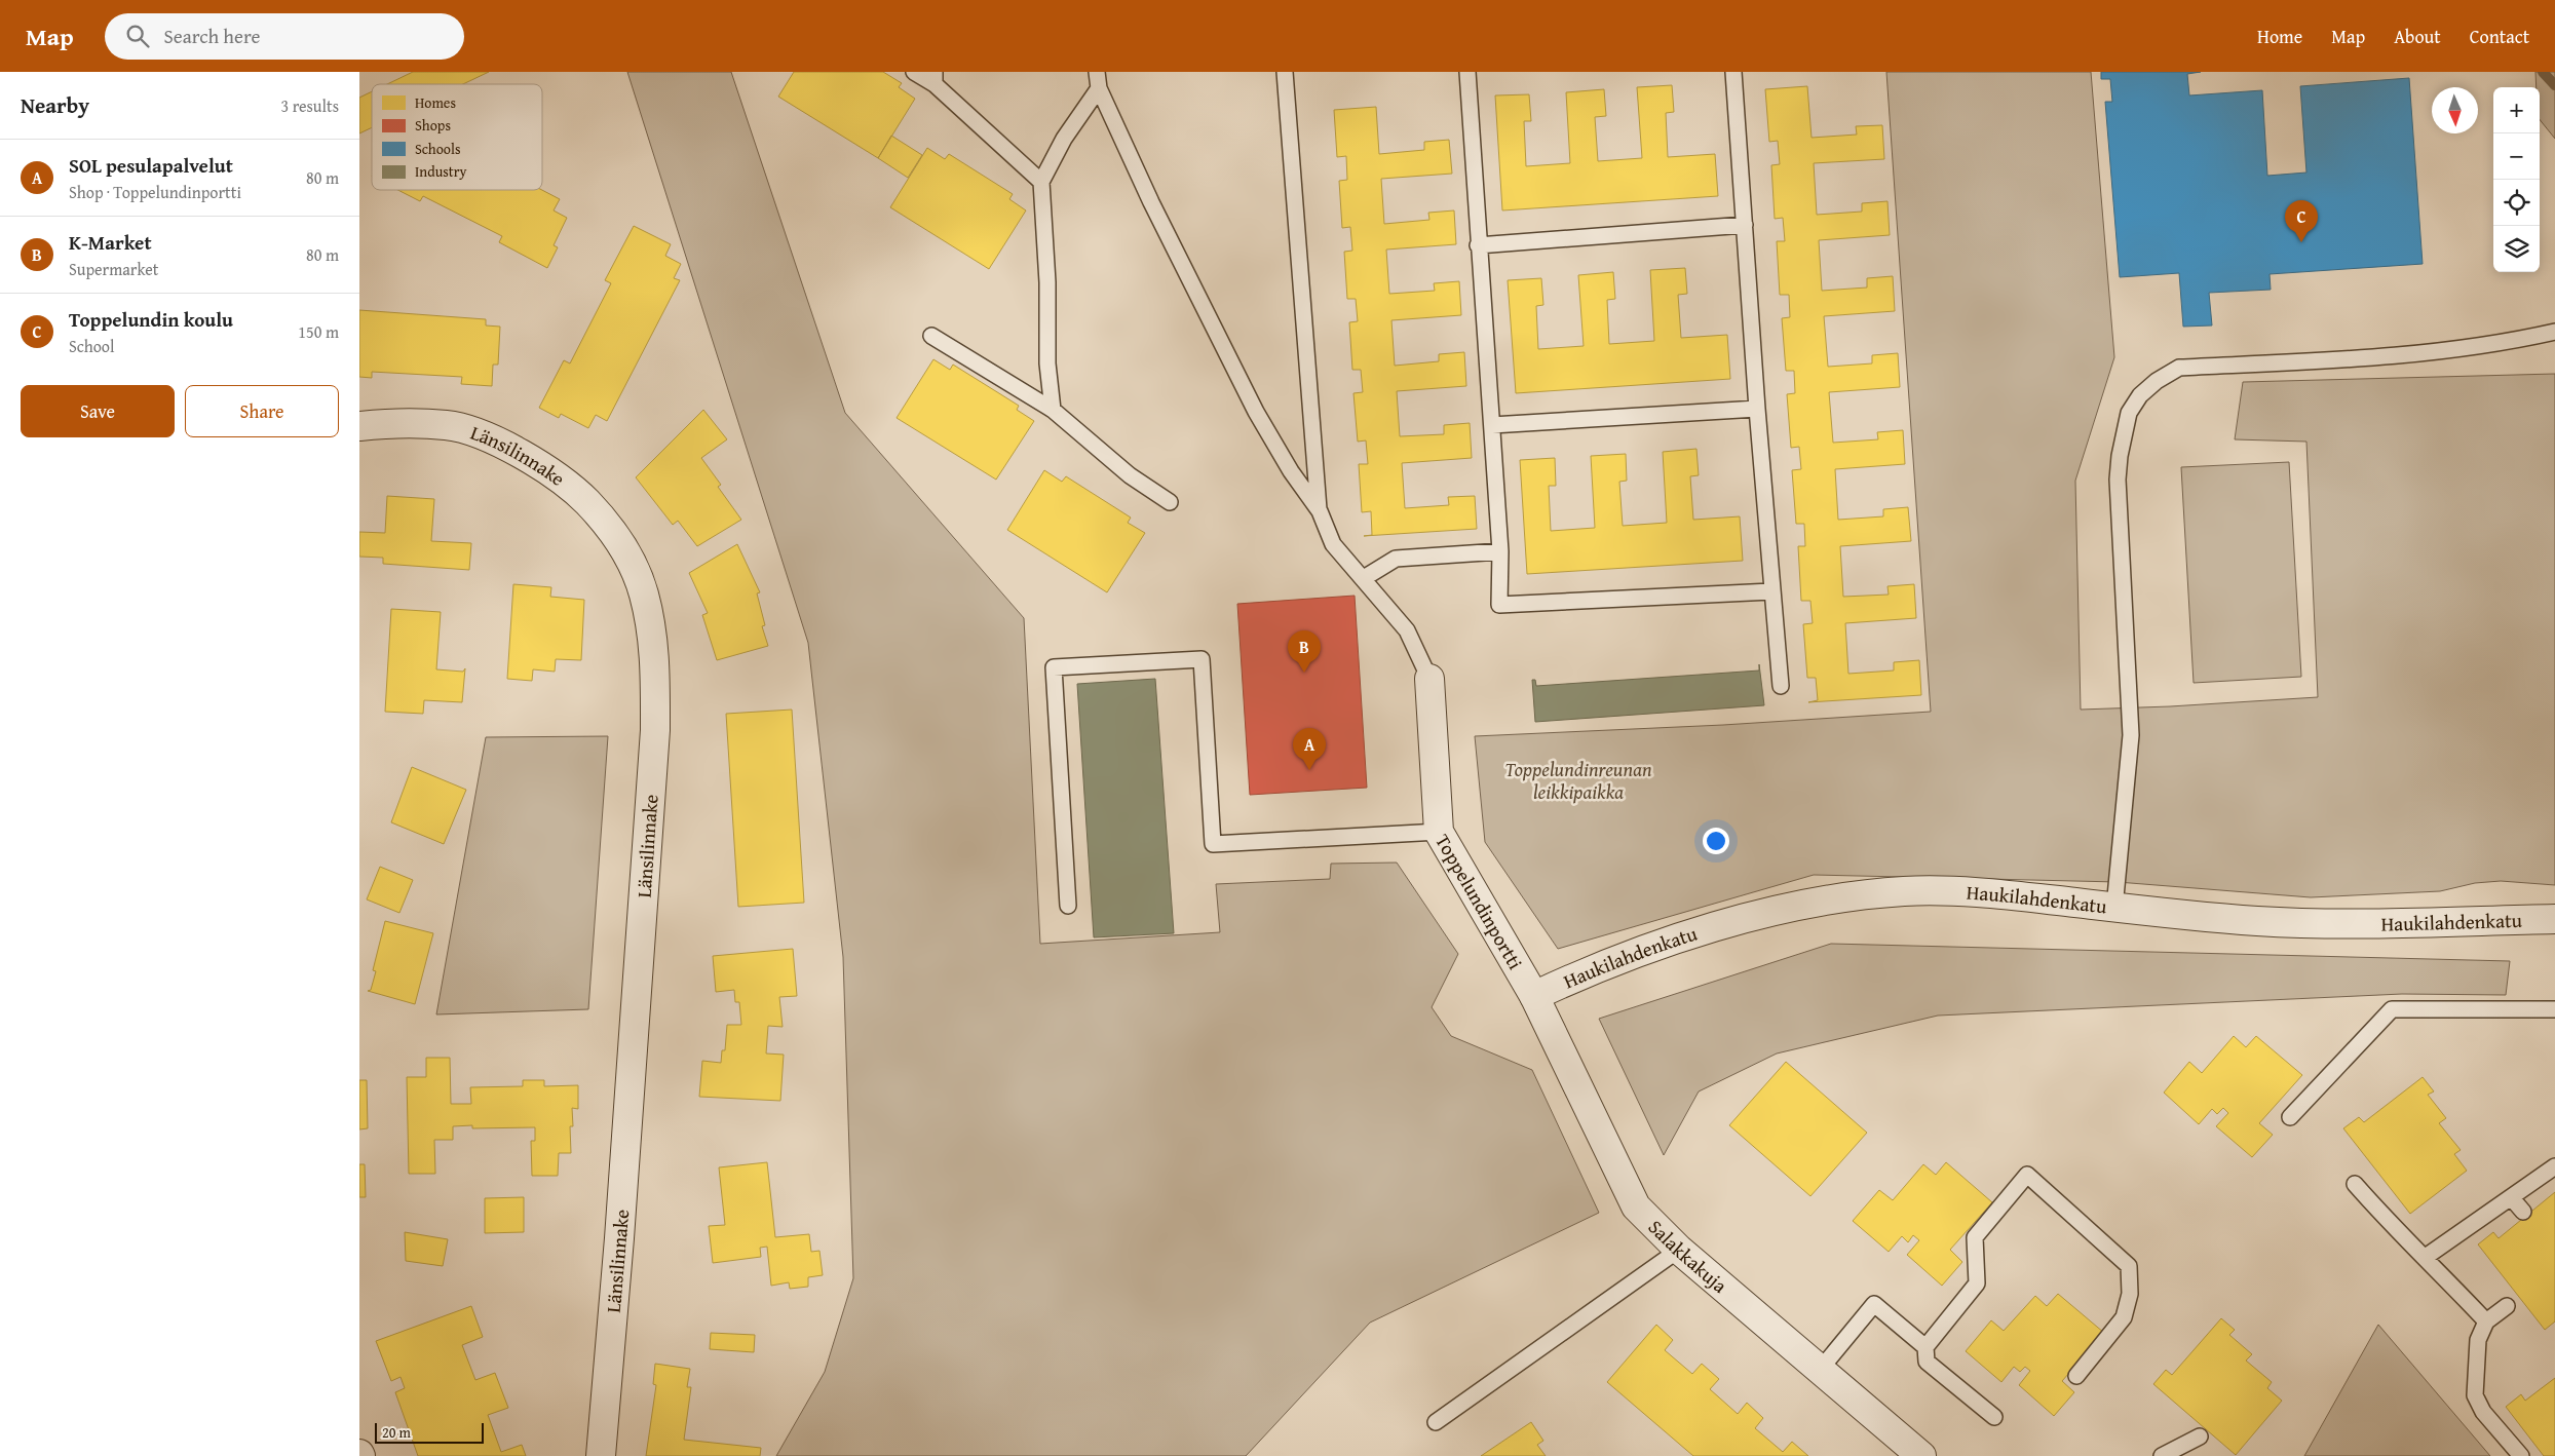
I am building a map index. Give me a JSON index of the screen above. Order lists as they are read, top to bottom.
{
  "streets": {
    "street": [
      "Länsilinnake",
      "Haukilahdenkatu",
      "Toppelundinportti",
      "Salakkakuja"
    ]
  },
  "crossings": [
    ["Haukilahdenkatu", "Toppelundinportti"],
    ["Haukilahdenkatu", "Salakkakuja"],
    ["Toppelundinportti", "Salakkakuja"]
  ],
  "parks": ["Toppelundinreunan leikkipaikka"],
  "legend": [
    "Homes",
    "Shops",
    "Schools",
    "Industry"
  ],
  "scale_bar": "20 m",
  "north": "bottom",
  "page": {
    "header": "Map",
    "search": "Search here",
    "nav": [
      "Home",
      "Map",
      "About",
      "Contact"
    ],
    "heading": ["Nearby", "3 results"],
    "map_buttons": ["+", "−"],
    "list": [
      {
        "mark": "A",
        "name": "SOL pesulapalvelut",
        "note": "Shop · Toppelundinportti",
        "value": "80 m"
      },
      {
        "mark": "B",
        "name": "K-Market",
        "note": "Supermarket",
        "value": "80 m"
      },
      {
        "mark": "C",
        "name": "Toppelundin koulu",
        "note": "School",
        "value": "150 m"
      }
    ],
    "pins": ["C", "B", "A"],
    "buttons": ["Save", "Share"],
    "scale": "20 m"
  }
}
